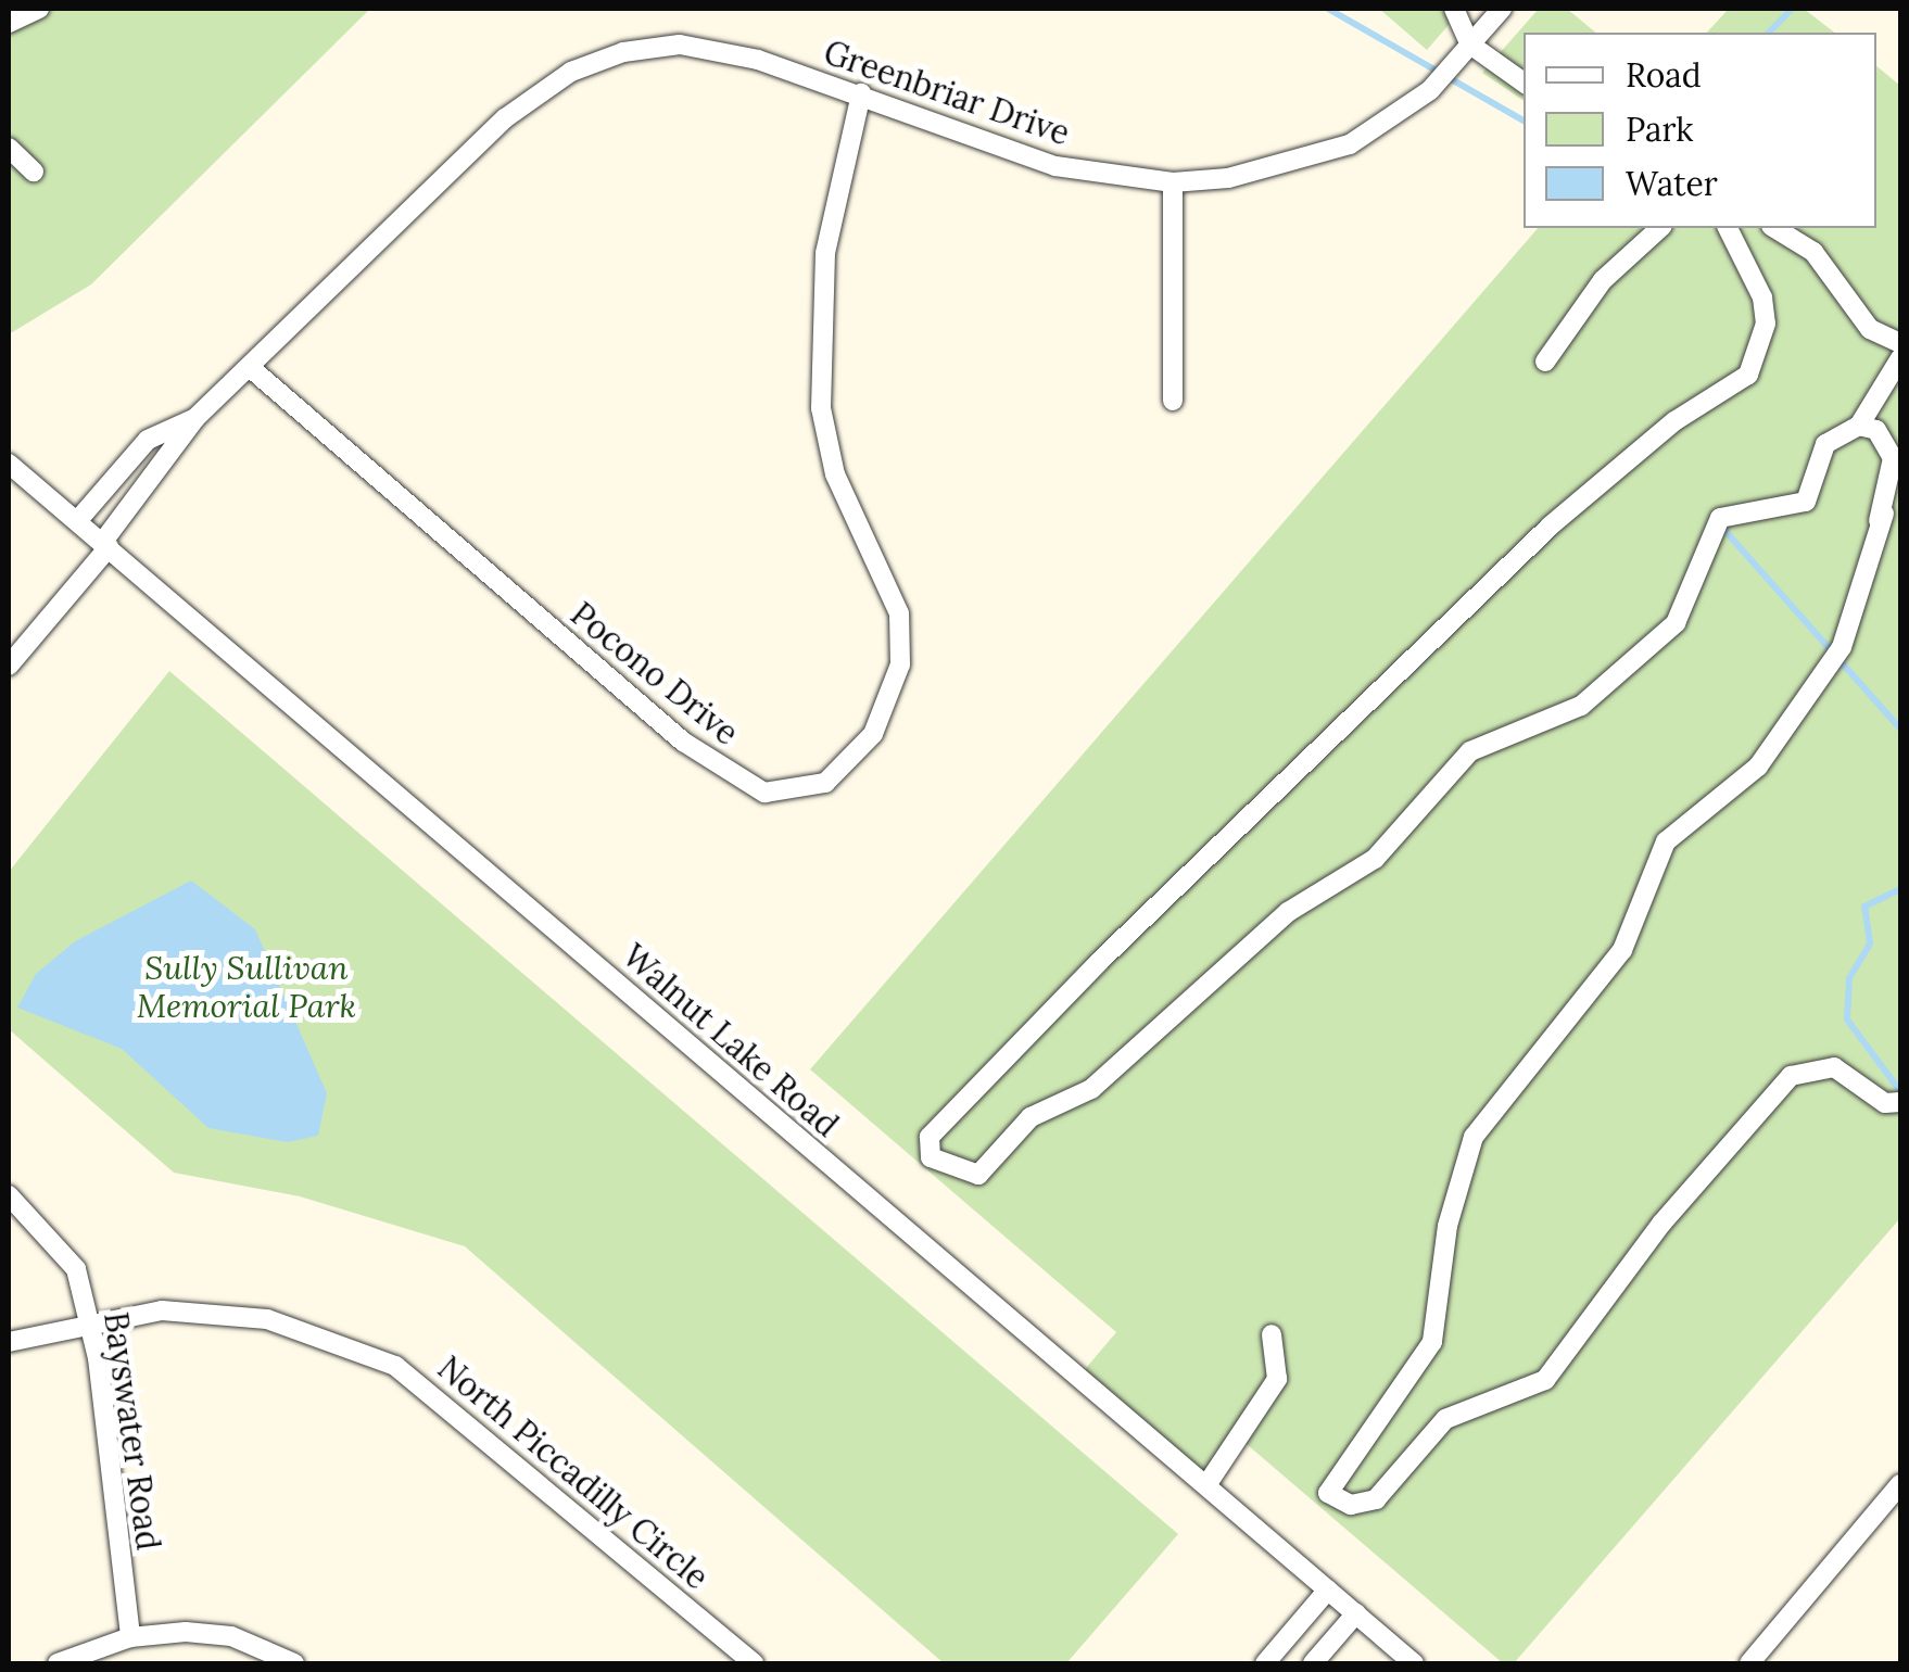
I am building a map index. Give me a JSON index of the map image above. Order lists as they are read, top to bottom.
{
  "streets": {
    "street": [
      "Greenbriar Drive",
      "Pocono Drive",
      "Walnut Lake Road",
      "Bayswater Road",
      "North Piccadilly Circle"
    ]
  },
  "crossings": [
    ["Greenbriar Drive", "Pocono Drive"],
    ["Greenbriar Drive", "Walnut Lake Road"],
    ["Bayswater Road", "North Piccadilly Circle"]
  ],
  "parks": ["Sully Sullivan Memorial Park"],
  "legend": ["Road", "Park", "Water"]
}
